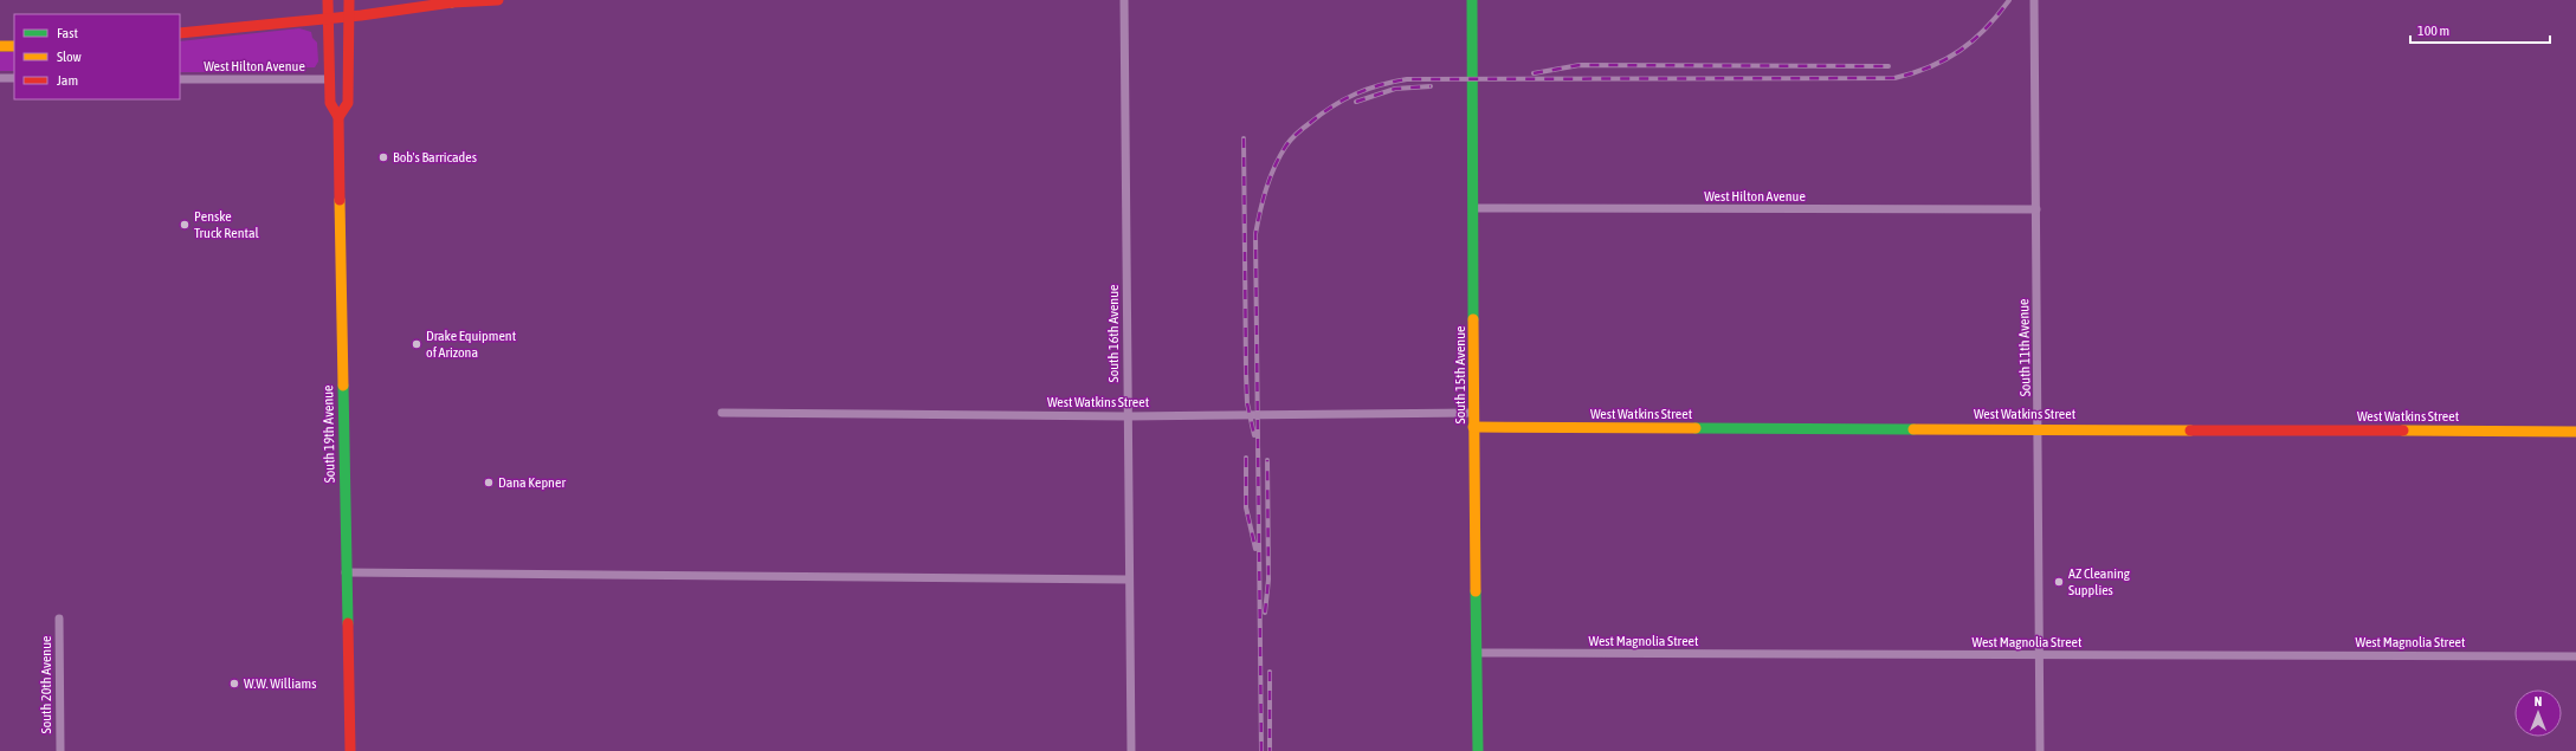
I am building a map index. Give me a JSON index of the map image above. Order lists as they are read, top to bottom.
{
  "streets": {
    "main road": ["South 15th Avenue", "West Watkins Street", "South 19th Avenue"],
    "street": [
      "West Hilton Avenue",
      "South 16th Avenue",
      "South 11th Avenue",
      "West Magnolia Street",
      "South 20th Avenue"
    ]
  },
  "crossings": [
    ["West Hilton Avenue", "South 11th Avenue"],
    ["West Hilton Avenue", "South 15th Avenue"],
    ["West Hilton Avenue", "South 19th Avenue"],
    ["South 16th Avenue", "West Watkins Street"],
    ["South 11th Avenue", "West Watkins Street"],
    ["South 11th Avenue", "West Magnolia Street"],
    ["South 15th Avenue", "West Watkins Street"],
    ["South 15th Avenue", "West Magnolia Street"]
  ],
  "places": [
    "Bob's Barricades",
    "Penske Truck Rental",
    "Drake Equipment of Arizona",
    "Dana Kepner",
    "AZ Cleaning Supplies",
    "W.W. Williams"
  ],
  "legend": ["Fast", "Slow", "Jam"],
  "scale_bar": "100 m",
  "north": "top"
}
